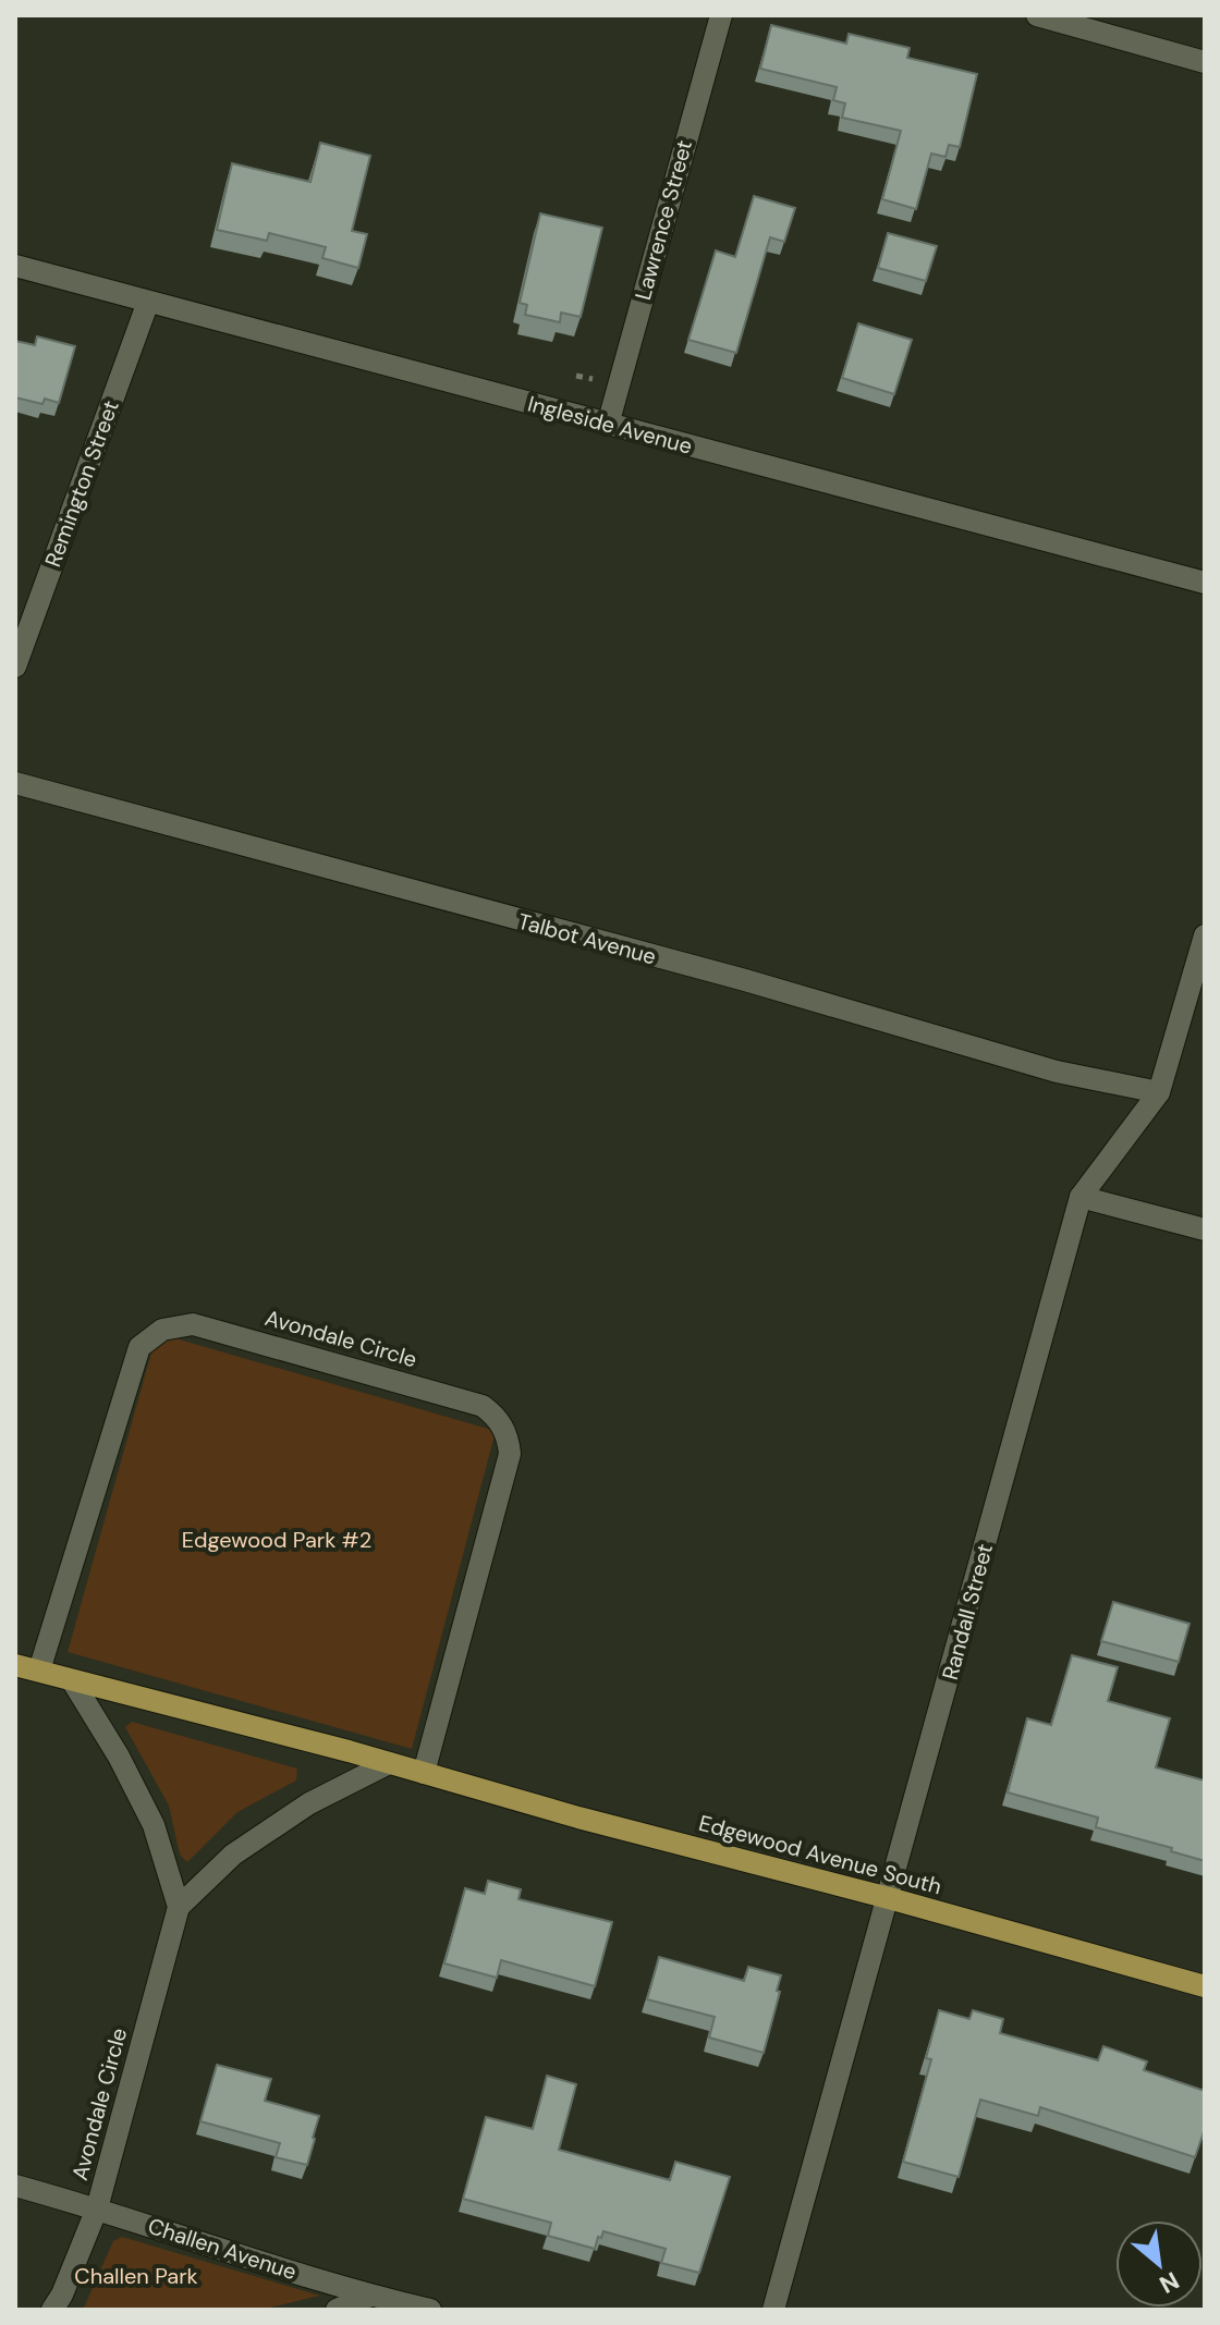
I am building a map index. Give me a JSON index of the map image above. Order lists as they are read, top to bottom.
{
  "streets": {
    "main road": ["Edgewood Avenue South"],
    "street": [
      "Lawrence Street",
      "Ingleside Avenue",
      "Remington Street",
      "Talbot Avenue",
      "Avondale Circle",
      "Randall Street",
      "Challen Avenue"
    ]
  },
  "crossings": [
    ["Lawrence Street", "Ingleside Avenue"],
    ["Ingleside Avenue", "Remington Street"],
    ["Talbot Avenue", "Randall Street"],
    ["Avondale Circle", "Edgewood Avenue South"],
    ["Avondale Circle", "Challen Avenue"],
    ["Randall Street", "Edgewood Avenue South"]
  ],
  "parks": ["Edgewood Park #2", "Challen Park"],
  "north": "bottom right"
}
